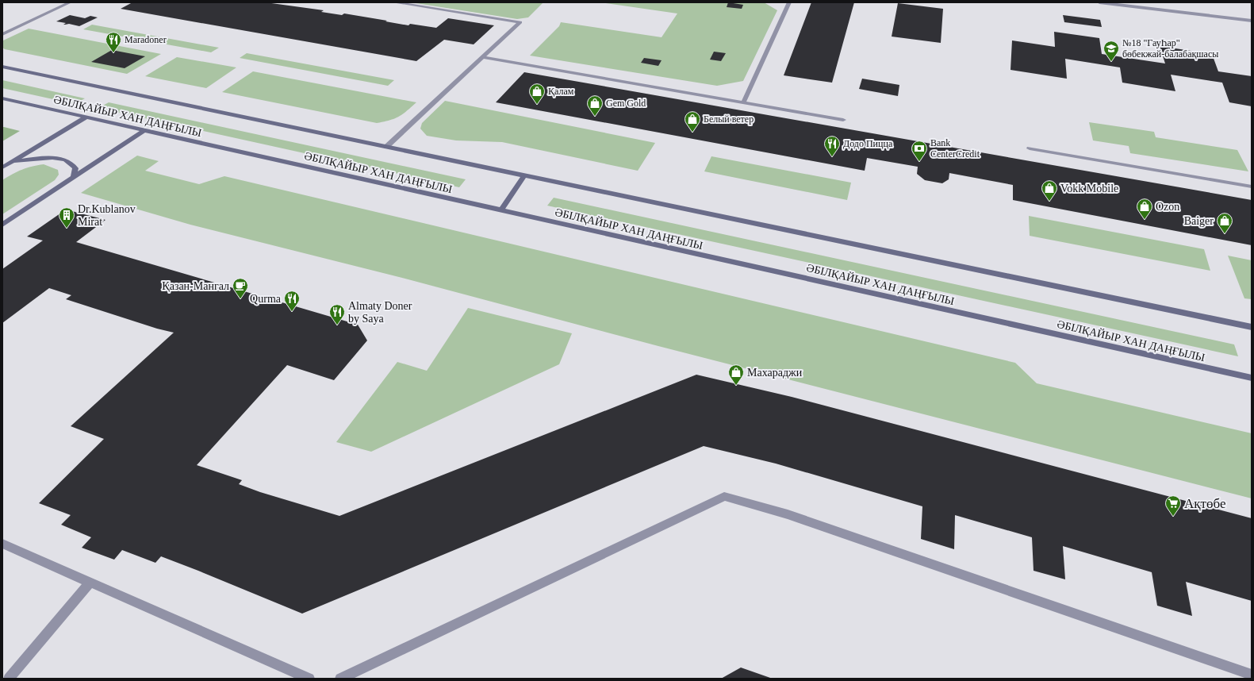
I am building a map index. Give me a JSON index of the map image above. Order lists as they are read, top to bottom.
{
  "streets": {
    "main road": ["ӘБІЛҚАЙЫР ХАН ДАҢҒЫЛЫ"]
  },
  "places": {
    "restaurant": [
      "Maradoner",
      "Додо Пицца",
      "Qurma",
      "Almaty Doner by Saya"
    ],
    "school or university": ["№18 \"ГауҺар\" бөбекжай-балабақшасы"],
    "shop": [
      "Қалам",
      "Gem Gold",
      "Белый ветер",
      "Vokk Mobile",
      "Ozon",
      "Baiger",
      "Махараджи"
    ],
    "bank": ["Bank CenterCredit"],
    "building": ["Dr.Kublanov Mirat"],
    "cafe": ["Қазан-Мангал"],
    "supermarket": ["Ақтөбе"]
  }
}
